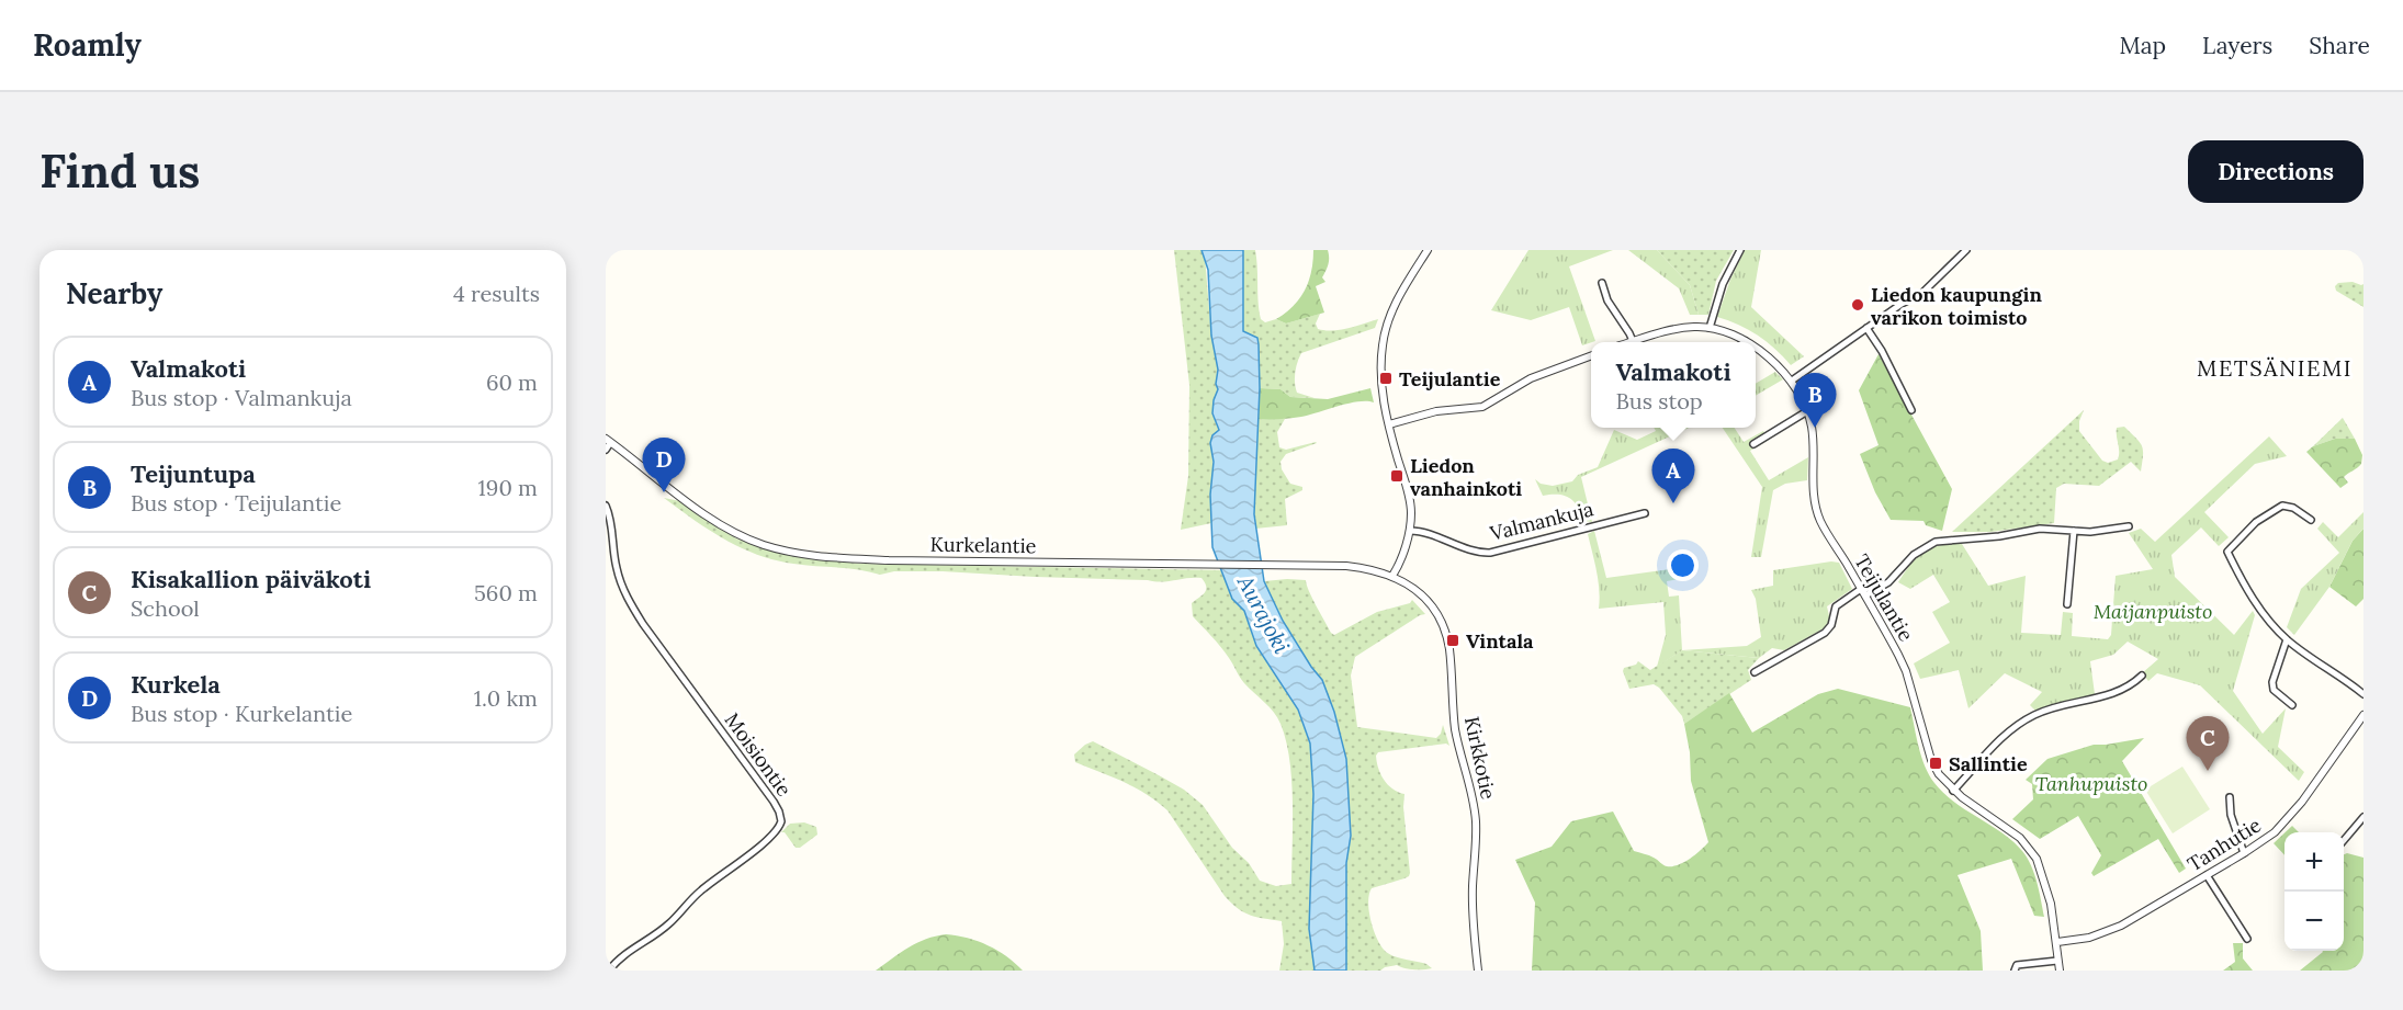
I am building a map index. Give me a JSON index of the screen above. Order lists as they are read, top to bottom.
{
  "streets": {
    "street": [
      "Valmankuja",
      "Kurkelantie",
      "Teijulantie",
      "Moisiontie",
      "Kirkkotie",
      "Tanhutie"
    ]
  },
  "crossings": [
    ["Kurkelantie", "Kirkkotie"],
    ["Teijulantie", "Tanhutie"]
  ],
  "districts": ["METSÄNIEMI"],
  "water": ["Aurajoki"],
  "parks": ["Maijanpuisto", "Tanhupuisto"],
  "places": {
    "other": ["Liedon kaupungin varikon toimisto"],
    "transit": [
      "Teijulantie",
      "Liedon vanhainkoti",
      "Vintala",
      "Sallintie"
    ]
  },
  "page": {
    "header": "Roamly",
    "nav": ["Map", "Layers", "Share"],
    "buttons": "Directions",
    "title": "Find us",
    "heading": ["Nearby", "4 results"],
    "list": [
      {
        "mark": "A",
        "name": "Valmakoti",
        "note": "Bus stop · Valmankuja",
        "value": "60 m"
      },
      {
        "mark": "B",
        "name": "Teijuntupa",
        "note": "Bus stop · Teijulantie",
        "value": "190 m"
      },
      {
        "mark": "C",
        "name": "Kisakallion päiväkoti",
        "note": "School",
        "value": "560 m"
      },
      {
        "mark": "D",
        "name": "Kurkela",
        "note": "Bus stop · Kurkelantie",
        "value": "1.0 km"
      }
    ],
    "popup": ["Valmakoti", "Bus stop"],
    "pins": [
      "B",
      "D",
      "A",
      "C"
    ],
    "map_buttons": ["+", "−"]
  }
}
